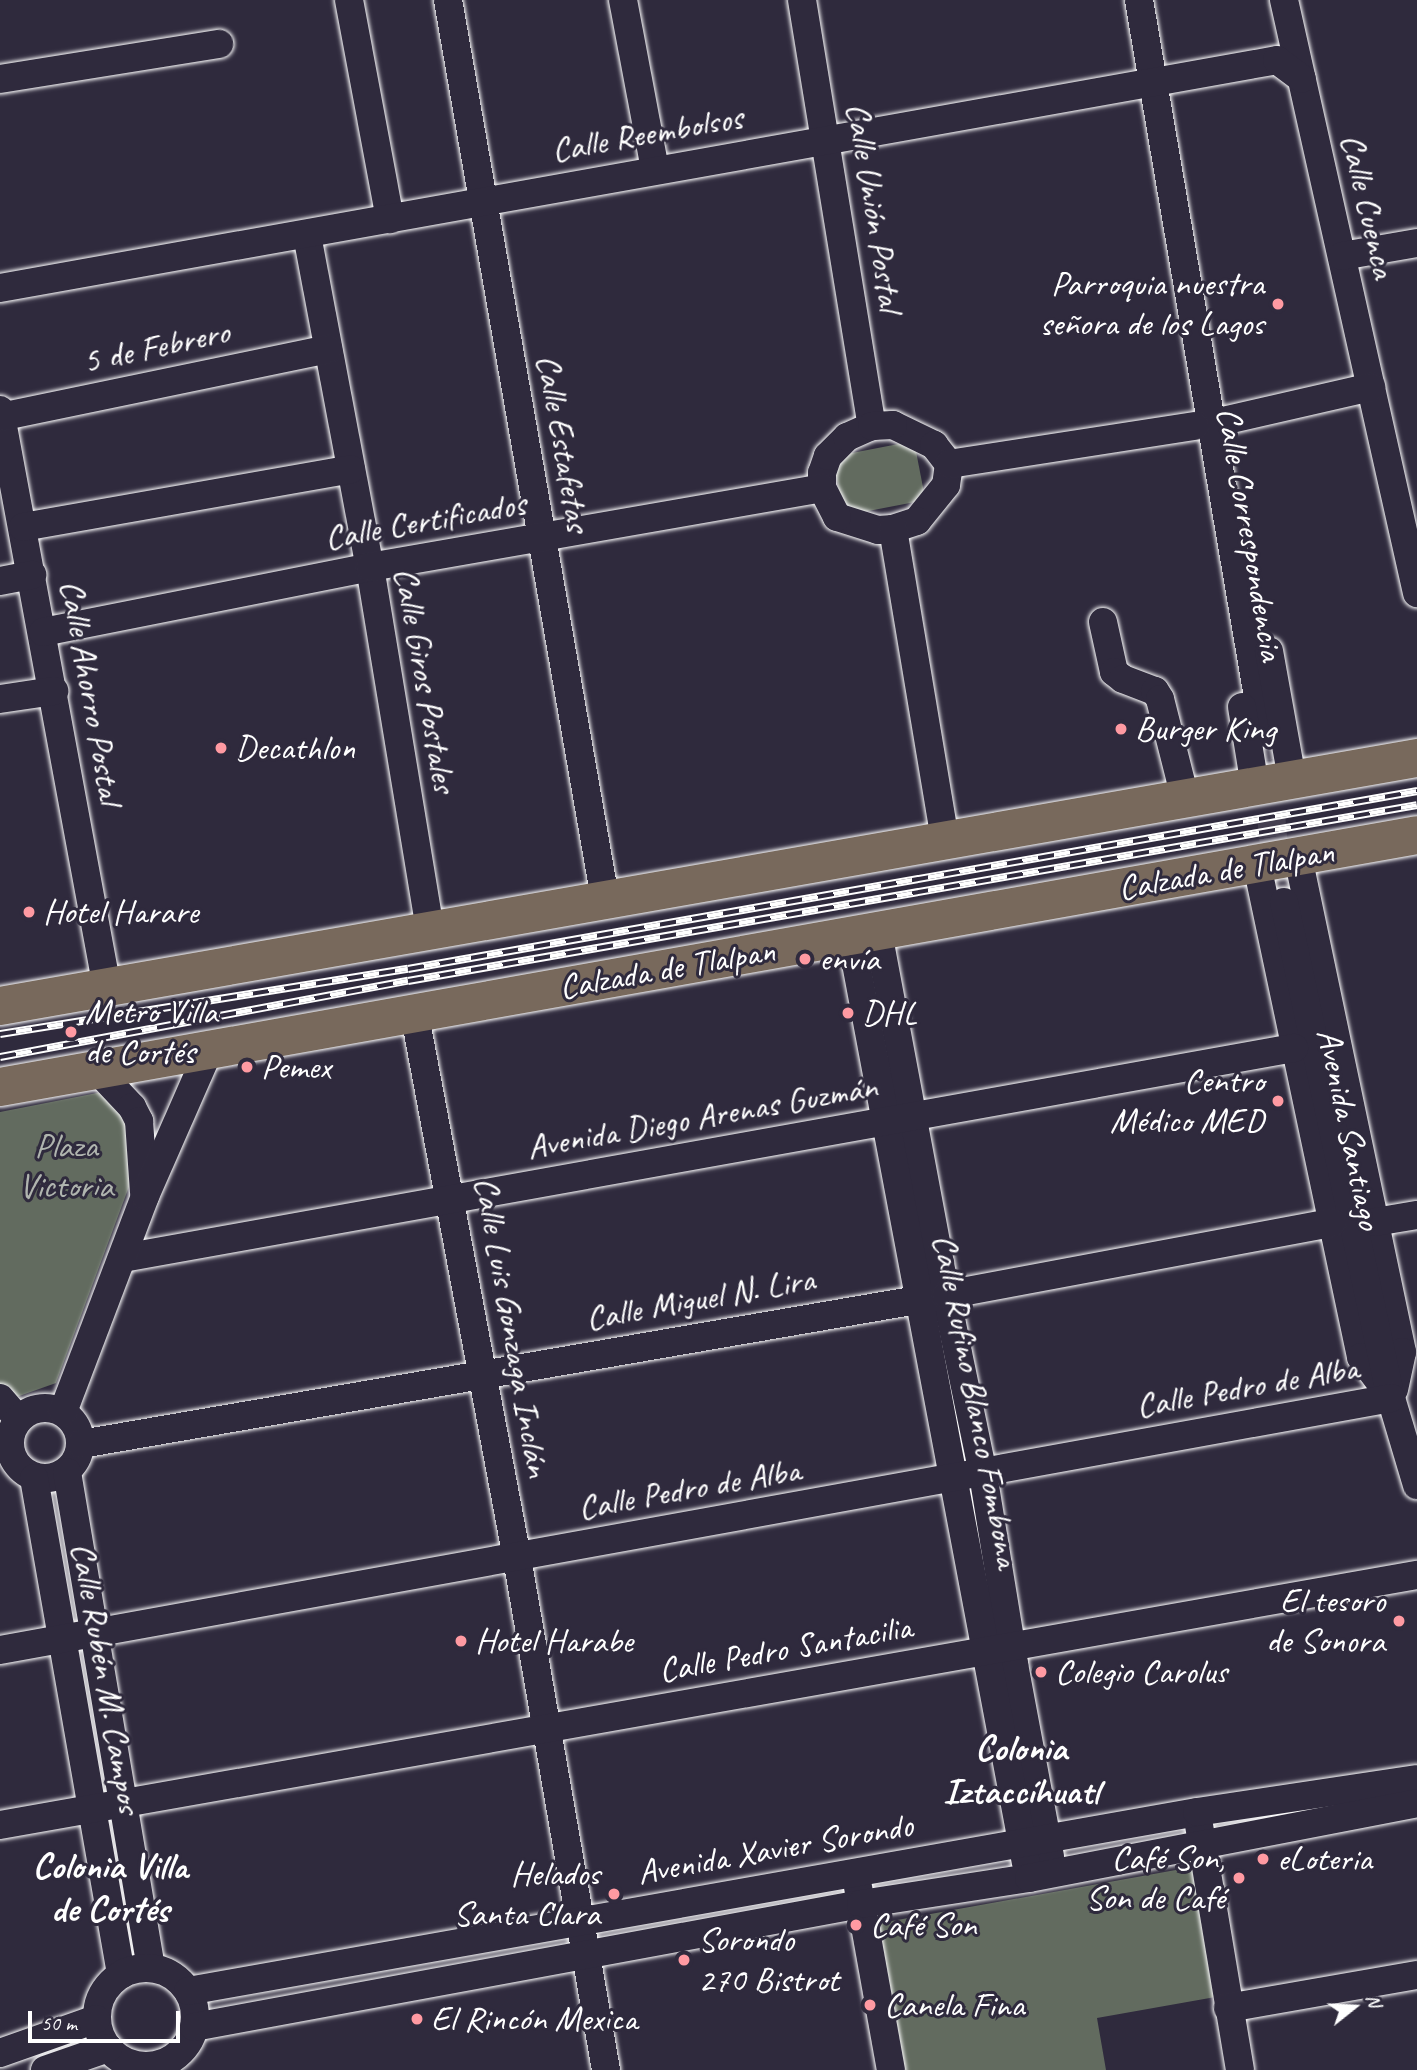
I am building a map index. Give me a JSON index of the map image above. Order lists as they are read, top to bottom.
{
  "streets": {
    "highway": ["Calzada de Tlalpan"],
    "street": [
      "Calle Reembolsos",
      "Calle Cuenca",
      "Calle Unión Postal",
      "5 de Febrero",
      "Calle Estafetas",
      "Calle Certificados",
      "Calle Correspondencia",
      "Calle Giros Postales",
      "Calle Ahorro Postal",
      "Avenida Diego Arenas Guzmán",
      "Avenida Santiago",
      "Calle Miguel N. Lira",
      "Calle Luis Gonzaga Inclán",
      "Calle Pedro de Alba",
      "Calle Rufino Blanco Fombona",
      "Calle Pedro Santacilia",
      "Calle Rubén M. Campos",
      "Avenida Xavier Sorondo"
    ]
  },
  "crossings": [
    ["Calle Reembolsos", "Calle Cuenca"],
    ["Calle Reembolsos", "Calle Unión Postal"],
    ["Calle Reembolsos", "Calle Estafetas"],
    ["Calle Reembolsos", "Calle Correspondencia"],
    ["Calle Reembolsos", "Calle Giros Postales"],
    ["Calle Unión Postal", "Calle Certificados"],
    ["5 de Febrero", "Calle Giros Postales"],
    ["5 de Febrero", "Calle Ahorro Postal"],
    ["Calle Estafetas", "Calle Certificados"],
    ["Calle Certificados", "Calle Giros Postales"],
    ["Calle Certificados", "Calle Ahorro Postal"],
    ["Calzada de Tlalpan", "Avenida Santiago"],
    ["Calzada de Tlalpan", "Calle Luis Gonzaga Inclán"],
    ["Calzada de Tlalpan", "Calle Rufino Blanco Fombona"],
    ["Avenida Diego Arenas Guzmán", "Avenida Santiago"],
    ["Avenida Diego Arenas Guzmán", "Calle Luis Gonzaga Inclán"],
    ["Avenida Diego Arenas Guzmán", "Calle Rufino Blanco Fombona"],
    ["Avenida Santiago", "Calle Miguel N. Lira"],
    ["Avenida Santiago", "Calle Pedro de Alba"],
    ["Calle Miguel N. Lira", "Calle Luis Gonzaga Inclán"],
    ["Calle Miguel N. Lira", "Calle Rufino Blanco Fombona"],
    ["Calle Miguel N. Lira", "Calle Rubén M. Campos"],
    ["Calle Luis Gonzaga Inclán", "Calle Pedro de Alba"],
    ["Calle Luis Gonzaga Inclán", "Calle Pedro Santacilia"],
    ["Calle Luis Gonzaga Inclán", "Avenida Xavier Sorondo"],
    ["Calle Pedro de Alba", "Calle Rufino Blanco Fombona"],
    ["Calle Pedro de Alba", "Calle Rubén M. Campos"],
    ["Calle Rufino Blanco Fombona", "Calle Pedro Santacilia"],
    ["Calle Rufino Blanco Fombona", "Avenida Xavier Sorondo"],
    ["Calle Pedro Santacilia", "Calle Rubén M. Campos"],
    ["Calle Rubén M. Campos", "Avenida Xavier Sorondo"]
  ],
  "districts": ["Colonia Iztaccíhuatl", "Colonia Villa de Cortés"],
  "parks": ["Plaza Victoria"],
  "places": [
    "Parroquia nuestra señora de los Lagos",
    "Burger King",
    "Decathlon",
    "Hotel Harare",
    "envía",
    "DHL",
    "Metro Villa de Cortés",
    "Pemex",
    "Centro Médico MED",
    "El tesoro de Sonora",
    "Hotel Harabe",
    "Colegio Carolus",
    "eLoteria",
    "Café Son, Son de Café",
    "Helados Santa Clara",
    "Café Son",
    "Sorondo 270 Bistrot",
    "Canela Fina",
    "El Rincón Mexica"
  ],
  "scale_bar": "50 m",
  "north": "right"
}
